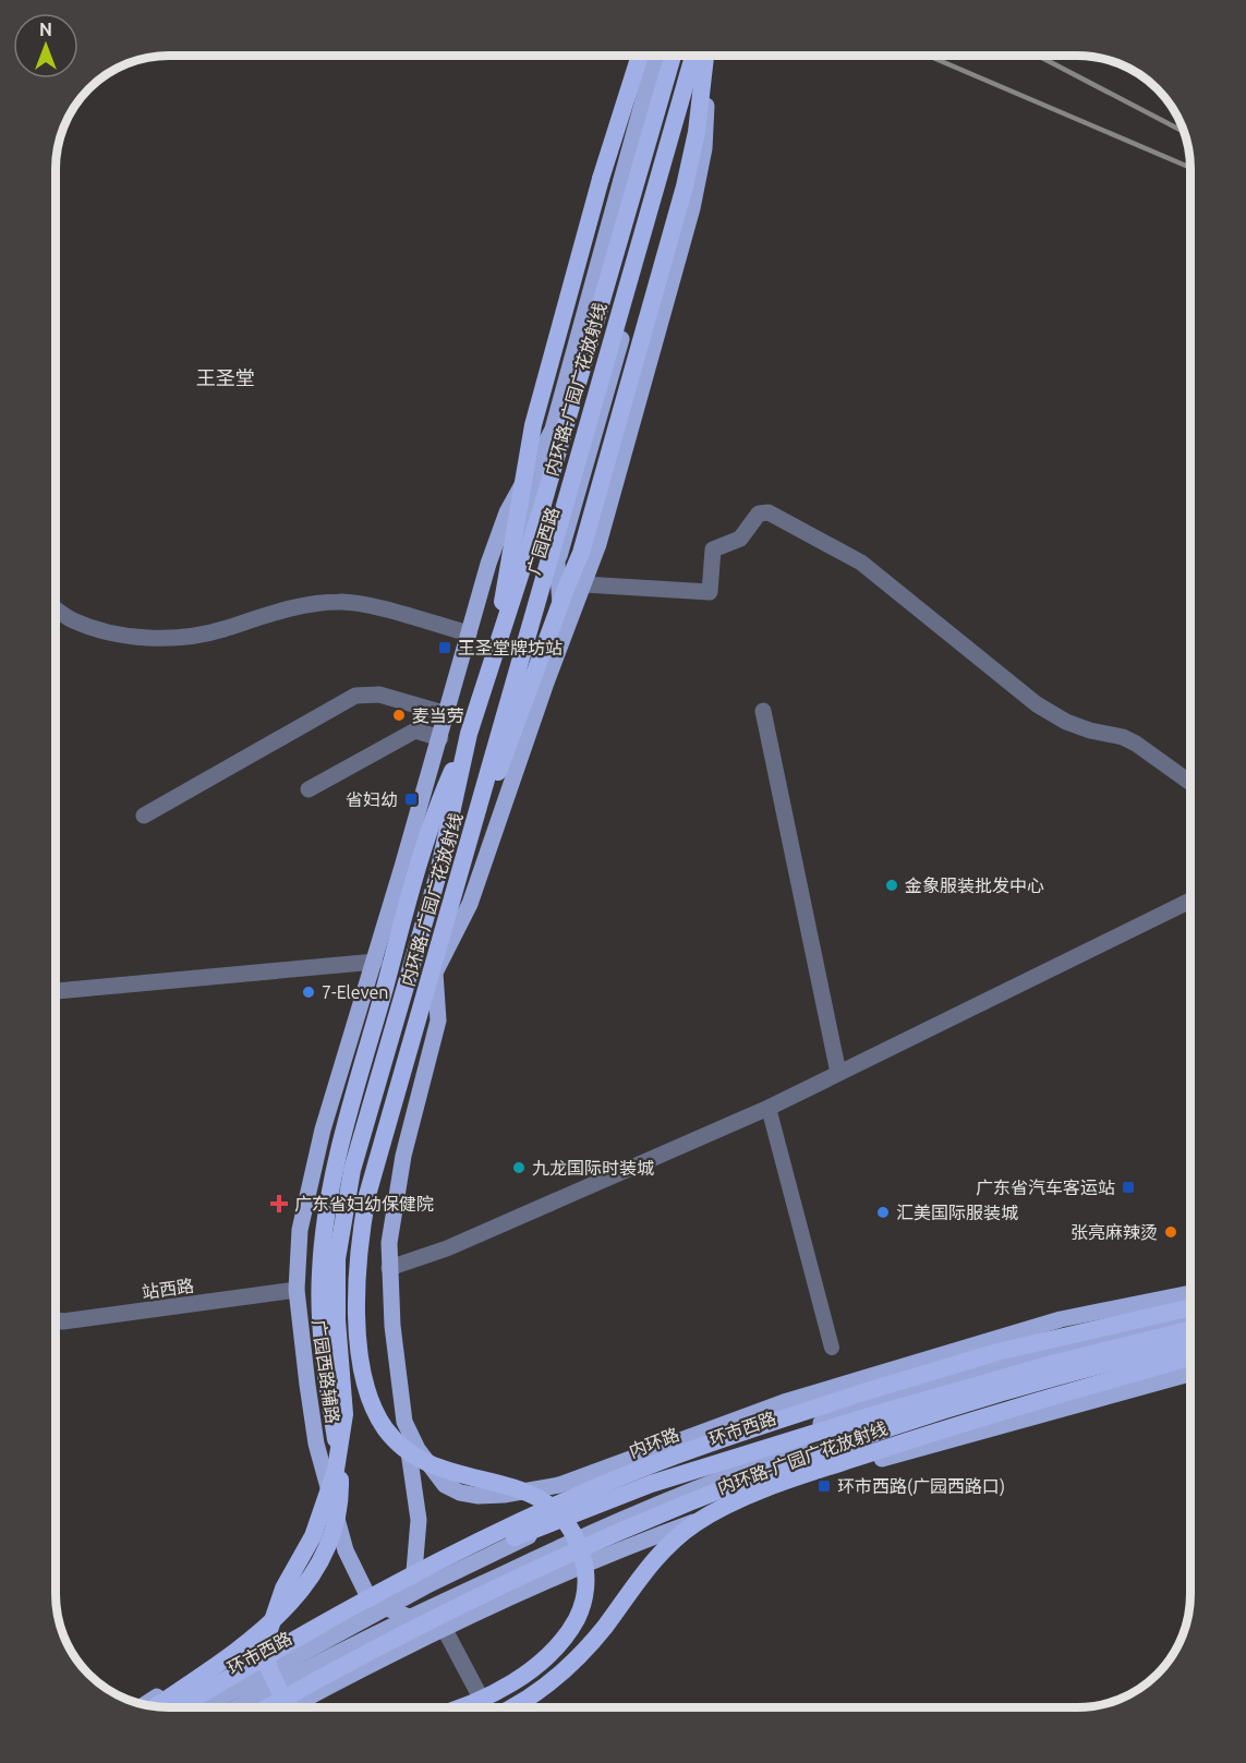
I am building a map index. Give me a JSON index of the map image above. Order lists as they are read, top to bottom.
{
  "streets": {
    "highway": ["内环路-广园广花放射线", "内环路"],
    "main road": ["广园西路", "广园西路辅路", "环市西路"],
    "street": ["站西路"]
  },
  "crossings": [
    ["广园西路", "广园西路辅路"],
    ["站西路", "广园西路辅路"],
    ["广园西路辅路", "环市西路"],
    ["环市西路", "内环路"]
  ],
  "districts": ["王圣堂"],
  "places": {
    "transit": [
      "王圣堂牌坊站",
      "省妇幼",
      "广东省汽车客运站",
      "环市西路(广园西路口)"
    ],
    "other": [
      "麦当劳",
      "金象服装批发中心",
      "7-Eleven",
      "九龙国际时装城",
      "汇美国际服装城",
      "张亮麻辣烫"
    ],
    "health": ["广东省妇幼保健院"]
  },
  "north": "top"
}
